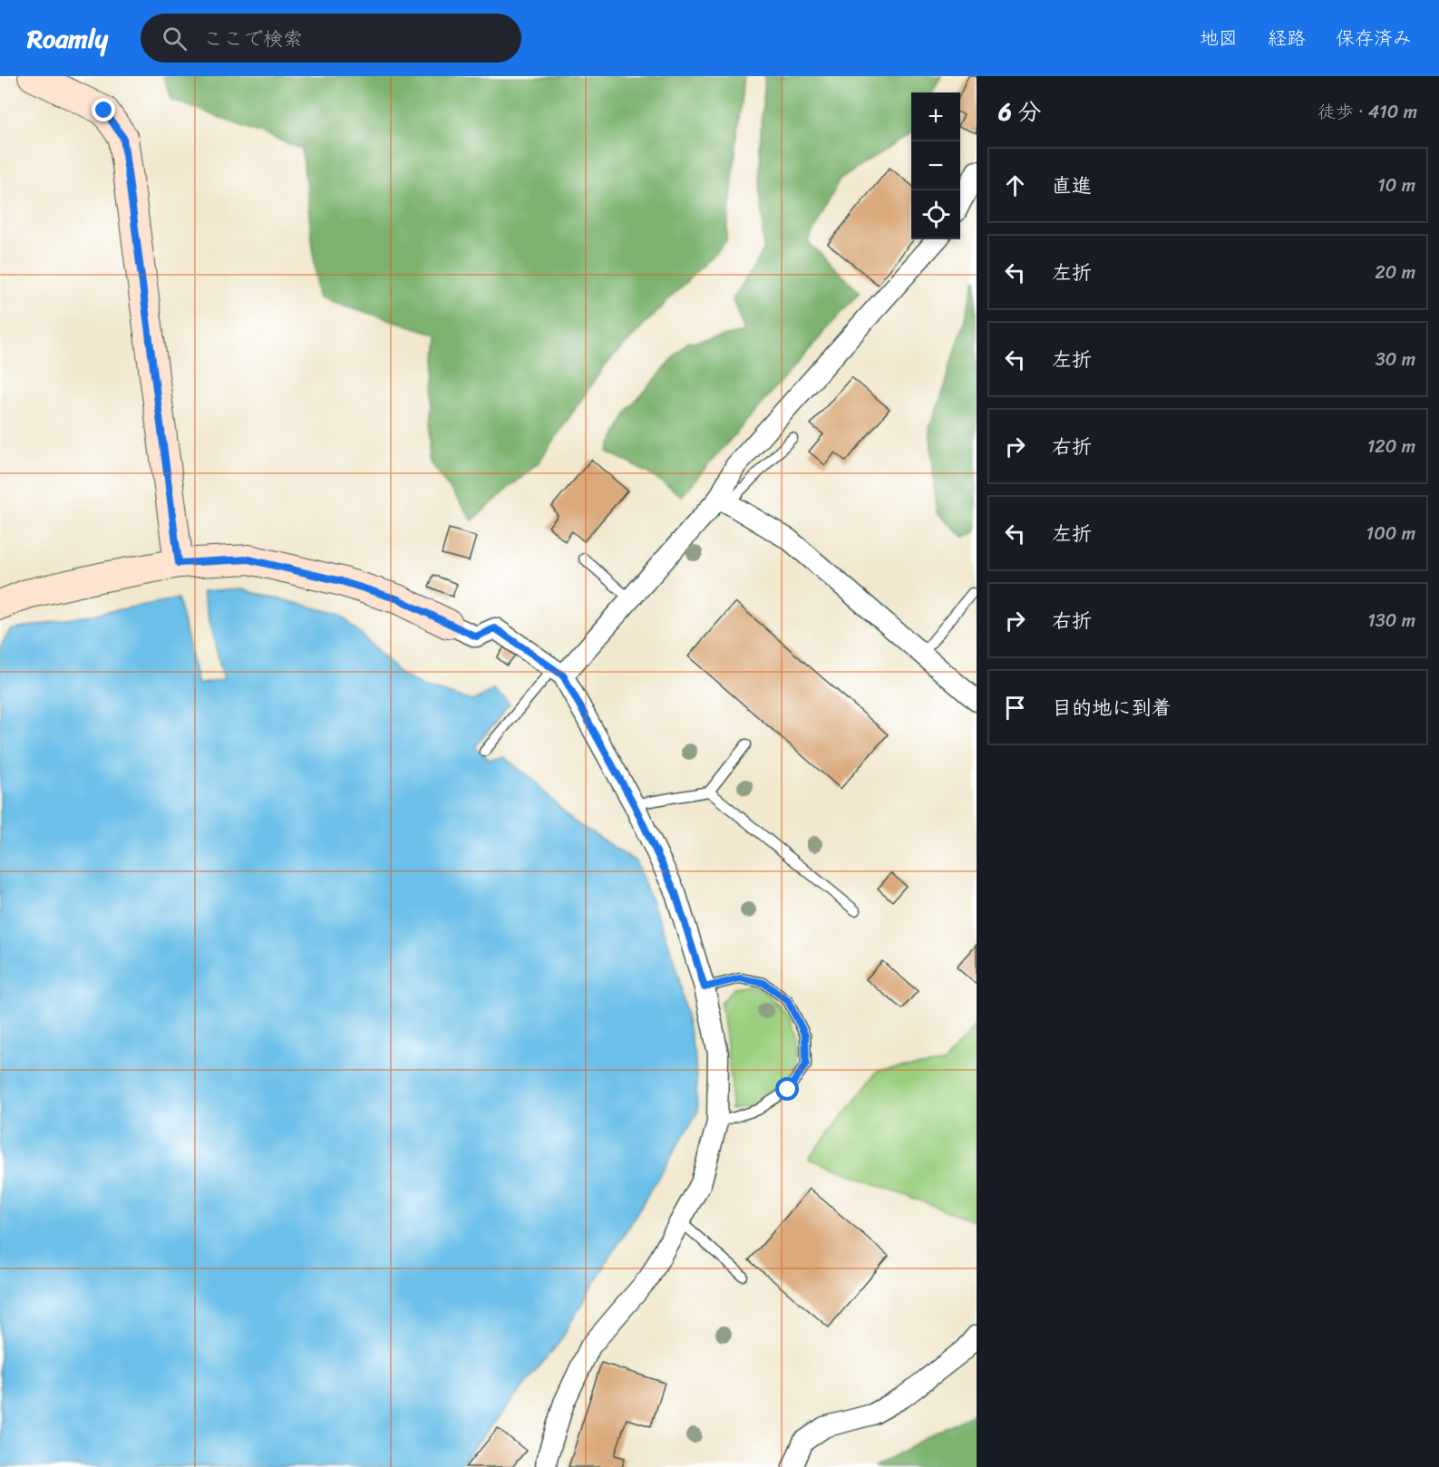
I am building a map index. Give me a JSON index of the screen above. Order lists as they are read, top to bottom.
{
  "page": {
    "header": "Roamly",
    "search": "ここで検索",
    "nav": ["地図", "経路", "保存済み"],
    "heading": ["6 分", "徒歩 · 410 m"],
    "map_buttons": ["+", "−"],
    "list": [
      ["直進", "10 m"],
      ["左折", "20 m"],
      ["左折", "30 m"],
      ["右折", "120 m"],
      ["左折", "100 m"],
      ["右折", "130 m"],
      "目的地に到着"
    ]
  }
}
